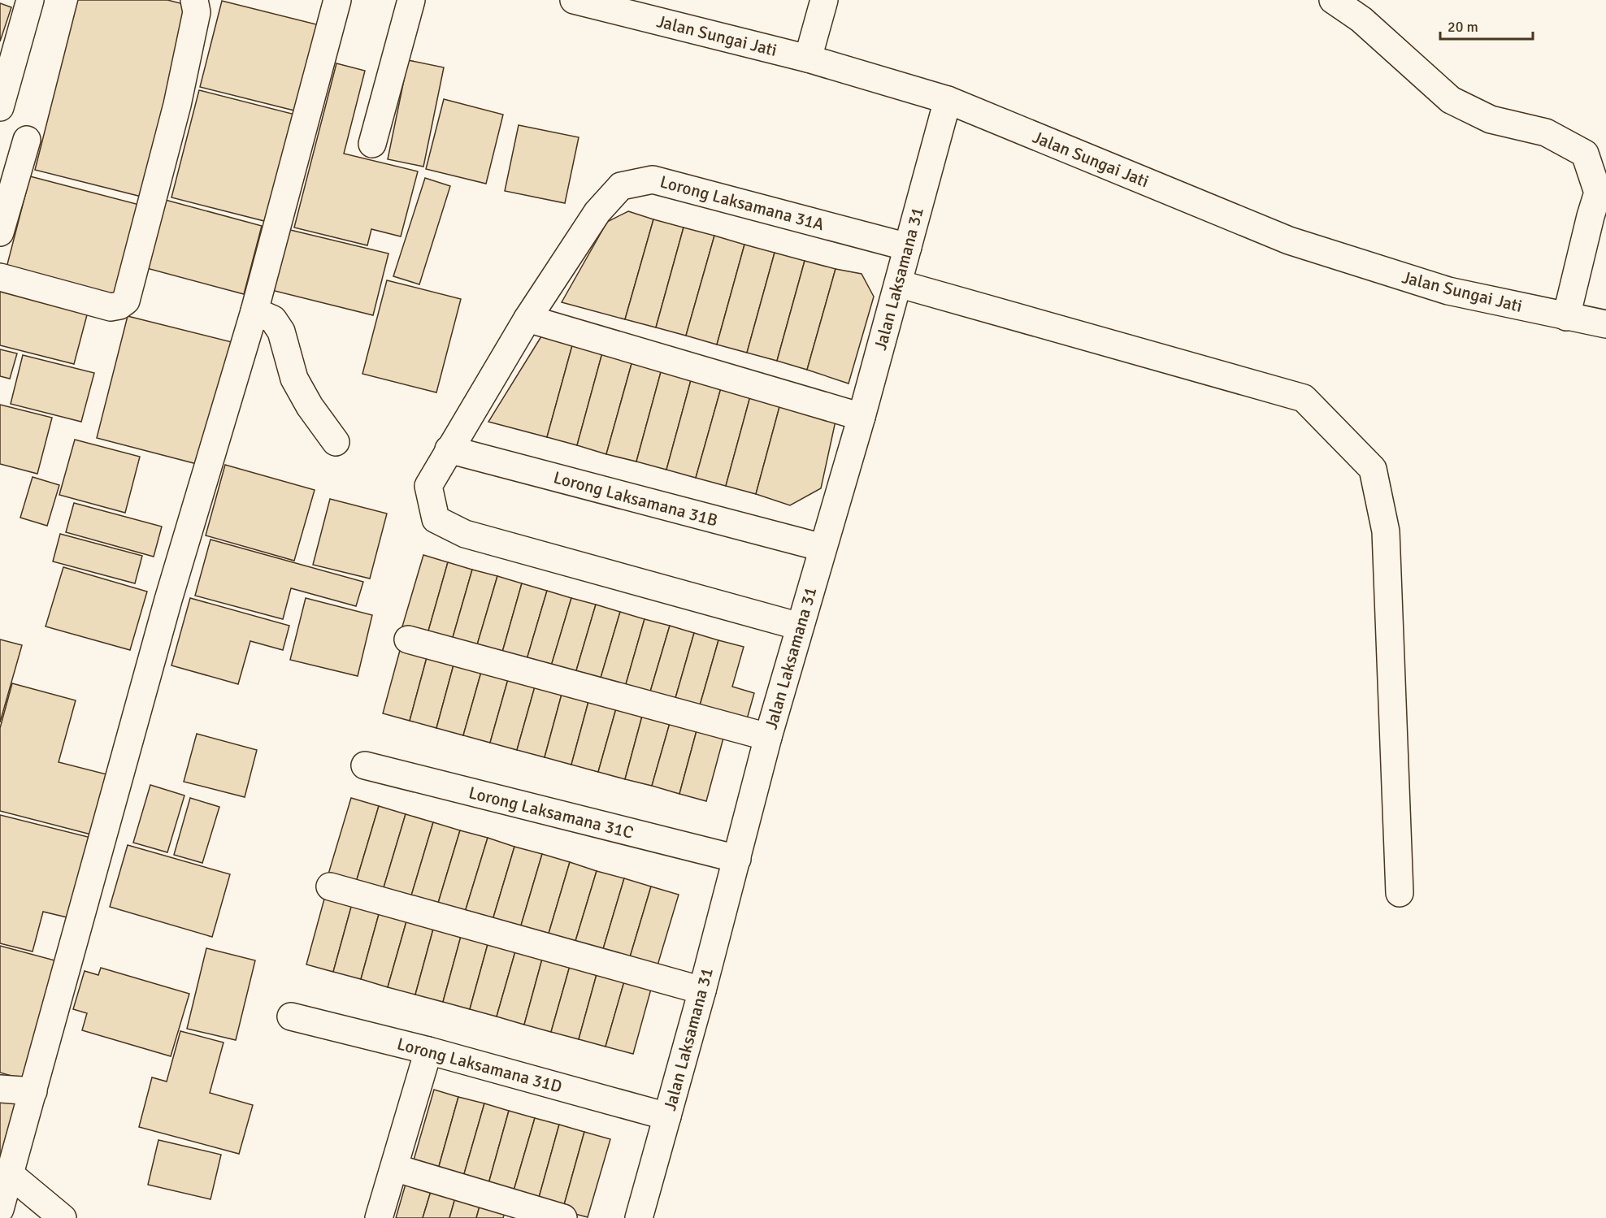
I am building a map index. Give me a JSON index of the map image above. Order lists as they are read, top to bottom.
{
  "streets": {
    "street": [
      "Jalan Sungai Jati",
      "Lorong Laksamana 31A",
      "Jalan Laksamana 31",
      "Lorong Laksamana 31B",
      "Lorong Laksamana 31C",
      "Lorong Laksamana 31D"
    ]
  },
  "crossings": [
    ["Jalan Sungai Jati", "Jalan Laksamana 31"],
    ["Lorong Laksamana 31A", "Jalan Laksamana 31"],
    ["Lorong Laksamana 31A", "Lorong Laksamana 31B"],
    ["Jalan Laksamana 31", "Lorong Laksamana 31B"],
    ["Jalan Laksamana 31", "Lorong Laksamana 31C"],
    ["Jalan Laksamana 31", "Lorong Laksamana 31D"]
  ],
  "scale_bar": "20 m"
}
